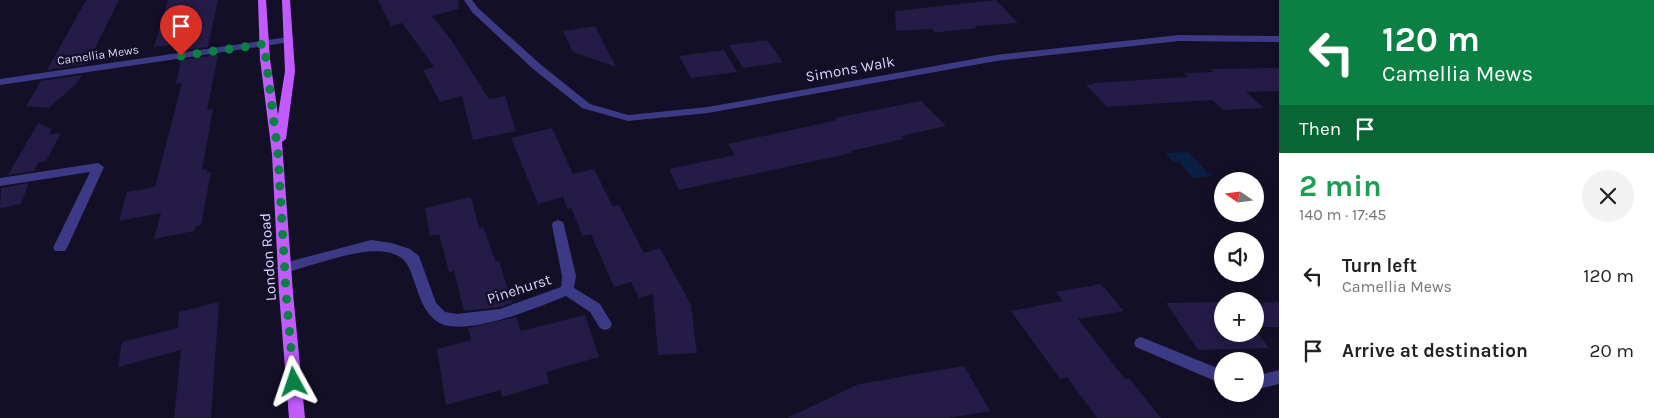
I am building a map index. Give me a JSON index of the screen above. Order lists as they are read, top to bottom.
{
  "streets": {
    "main road": ["London Road"],
    "street": ["Camellia Mews", "Simons Walk", "Pinehurst"]
  },
  "crossings": [
    ["Camellia Mews", "London Road"],
    ["London Road", "Pinehurst"]
  ],
  "north": "left",
  "page": {
    "turn": ["120 m", "Camellia Mews"],
    "then": "Then",
    "heading": ["2 min", "140 m · 17:45"],
    "map_buttons": ["+", "−"],
    "list": [
      {
        "name": "Turn left",
        "note": "Camellia Mews",
        "value": "120 m"
      },
      {
        "name": "Arrive at destination",
        "value": "20 m"
      }
    ]
  }
}
